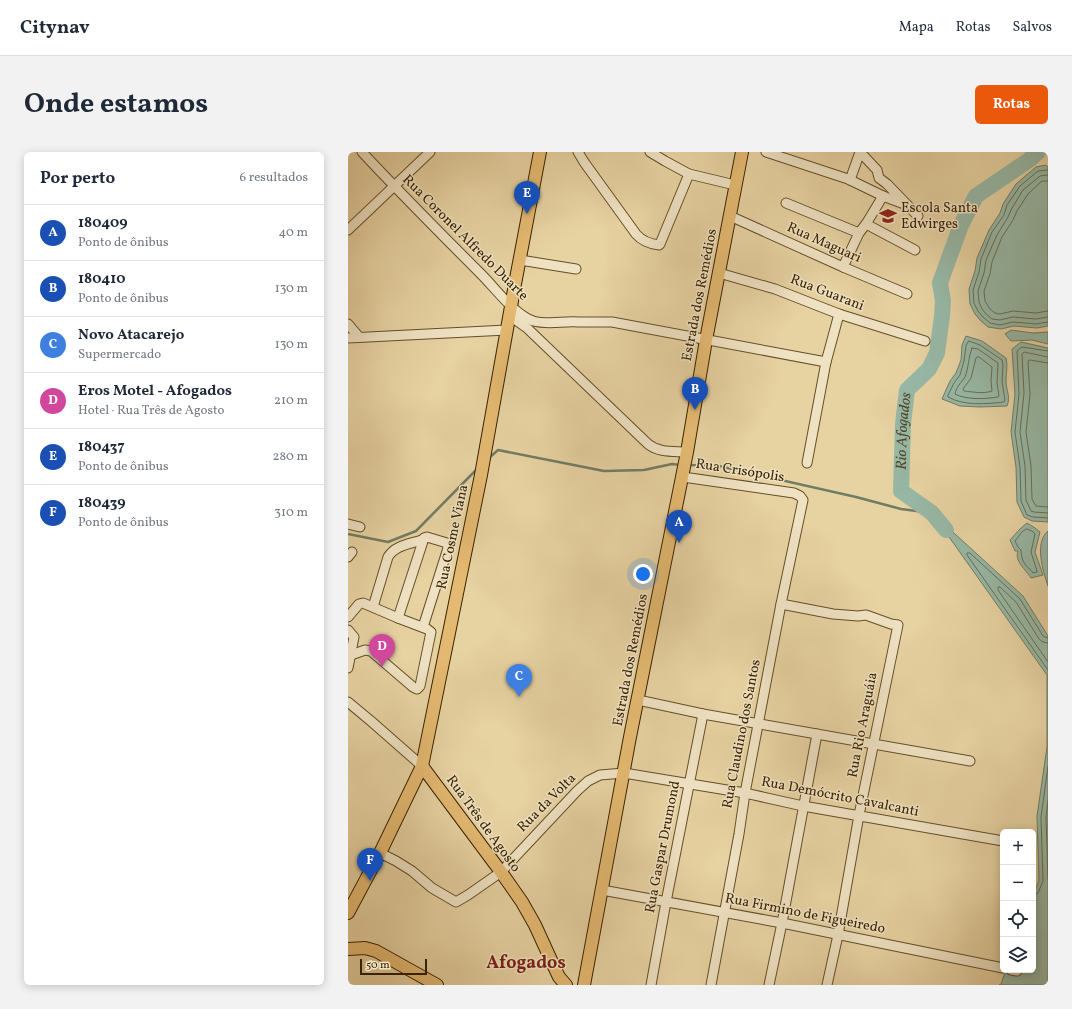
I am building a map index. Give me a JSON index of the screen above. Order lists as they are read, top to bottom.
{
  "streets": {
    "main road": ["Estrada dos Remédios", "Rua Cosme Viana", "Rua Três de Agosto"],
    "street": [
      "Rua Coronel Alfredo Duarte",
      "Rua Maguari",
      "Rua Guarani",
      "Rua Crisópolis",
      "Rua Rio Araguáia",
      "Rua Claudino dos Santos",
      "Rua Demócrito Cavalcanti",
      "Rua da Volta",
      "Rua Gaspar Drumond",
      "Rua Firmino de Figueiredo"
    ]
  },
  "crossings": [
    ["Rua Coronel Alfredo Duarte", "Estrada dos Remédios"],
    ["Rua Coronel Alfredo Duarte", "Rua Cosme Viana"],
    ["Rua Maguari", "Estrada dos Remédios"],
    ["Rua Guarani", "Estrada dos Remédios"],
    ["Estrada dos Remédios", "Rua Crisópolis"],
    ["Estrada dos Remédios", "Rua Demócrito Cavalcanti"],
    ["Estrada dos Remédios", "Rua da Volta"],
    ["Estrada dos Remédios", "Rua Firmino de Figueiredo"],
    ["Rua Crisópolis", "Rua Claudino dos Santos"],
    ["Rua Cosme Viana", "Rua da Volta"],
    ["Rua Cosme Viana", "Rua Três de Agosto"],
    ["Rua Rio Araguáia", "Rua Claudino dos Santos"],
    ["Rua Rio Araguáia", "Rua Demócrito Cavalcanti"],
    ["Rua Rio Araguáia", "Rua Firmino de Figueiredo"],
    ["Rua Claudino dos Santos", "Rua Demócrito Cavalcanti"],
    ["Rua Claudino dos Santos", "Rua Firmino de Figueiredo"],
    ["Rua Demócrito Cavalcanti", "Rua da Volta"],
    ["Rua Demócrito Cavalcanti", "Rua Gaspar Drumond"],
    ["Rua da Volta", "Rua Três de Agosto"],
    ["Rua Gaspar Drumond", "Rua Firmino de Figueiredo"]
  ],
  "districts": ["Afogados"],
  "water": ["Rio Afogados"],
  "places": {
    "school or university": ["Escola Santa Edwirges"]
  },
  "scale_bar": "50 m",
  "page": {
    "header": "Citynav",
    "nav": ["Mapa", "Rotas", "Salvos"],
    "title": "Onde estamos",
    "buttons": "Rotas",
    "heading": ["Por perto", "6 resultados"],
    "pins": [
      "E",
      "B",
      "A",
      "D",
      "C",
      "F"
    ],
    "list": [
      {
        "mark": "A",
        "name": "180409",
        "note": "Ponto de ônibus",
        "value": "40 m"
      },
      {
        "mark": "B",
        "name": "180410",
        "note": "Ponto de ônibus",
        "value": "130 m"
      },
      {
        "mark": "C",
        "name": "Novo Atacarejo",
        "note": "Supermercado",
        "value": "130 m"
      },
      {
        "mark": "D",
        "name": "Eros Motel - Afogados",
        "note": "Hotel · Rua Três de Agosto",
        "value": "210 m"
      },
      {
        "mark": "E",
        "name": "180437",
        "note": "Ponto de ônibus",
        "value": "280 m"
      },
      {
        "mark": "F",
        "name": "180439",
        "note": "Ponto de ônibus",
        "value": "310 m"
      }
    ],
    "map_buttons": ["+", "−"],
    "scale": "50 m"
  }
}
